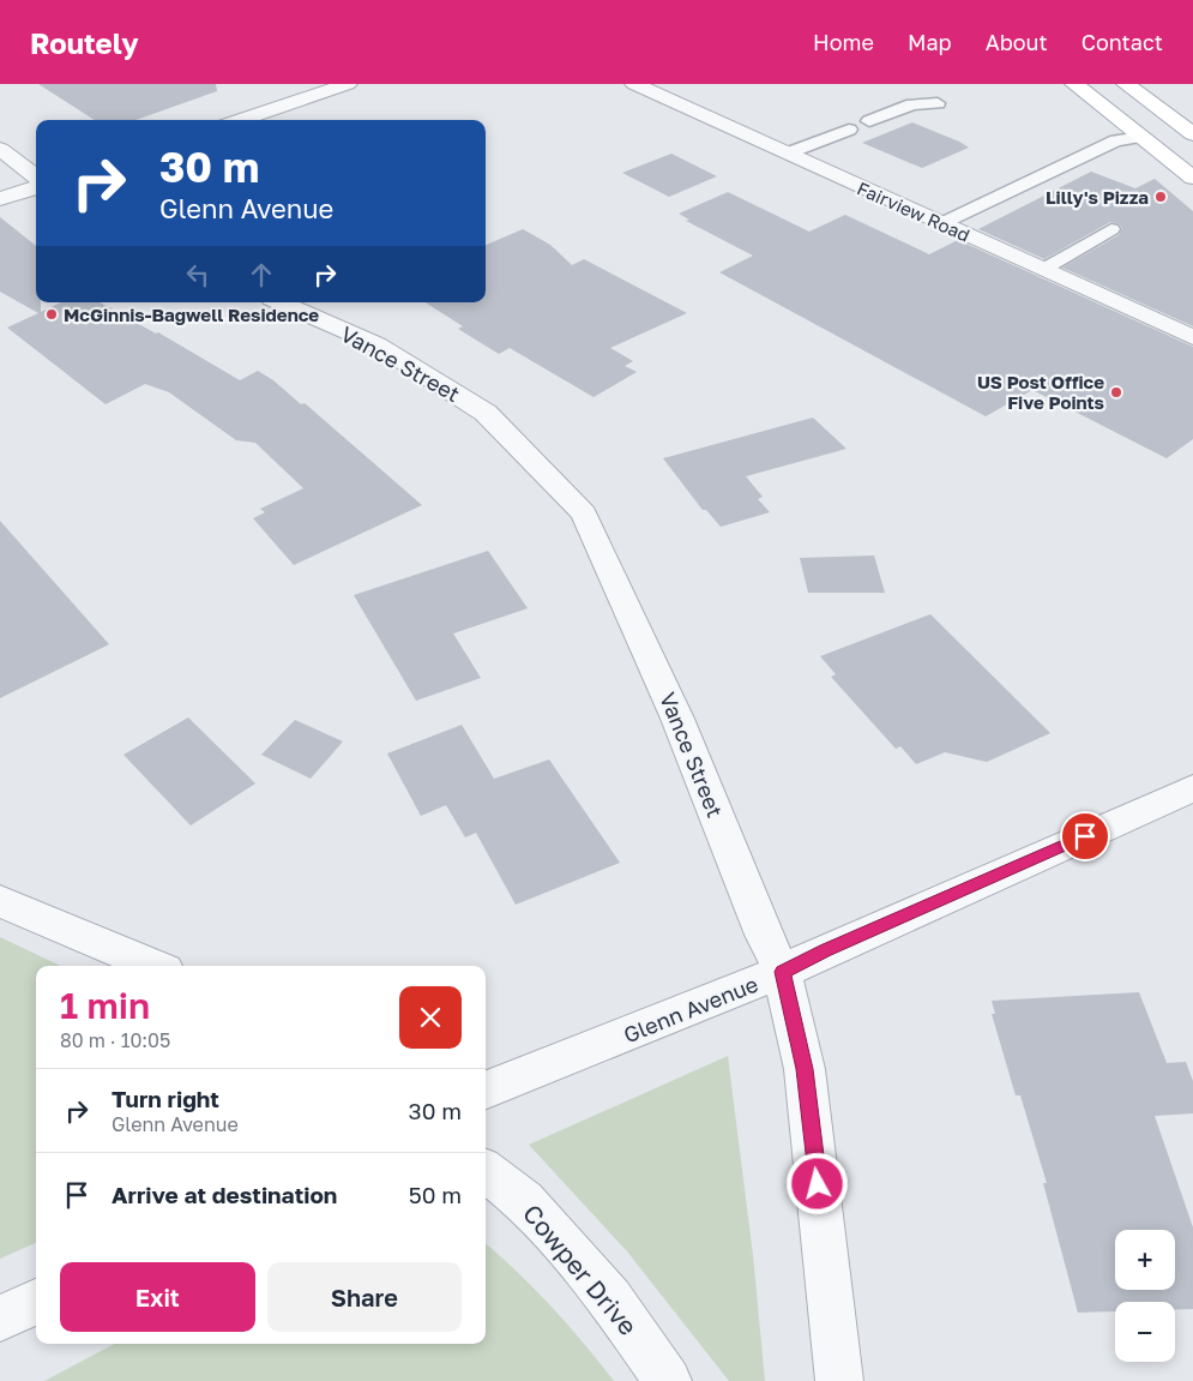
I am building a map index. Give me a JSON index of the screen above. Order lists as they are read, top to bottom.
{
  "streets": {
    "street": [
      "Fairview Road",
      "Vance Street",
      "Glenn Avenue",
      "Cowper Drive"
    ]
  },
  "crossings": [
    ["Vance Street", "Glenn Avenue"]
  ],
  "places": ["Lilly's Pizza", "McGinnis-Bagwell Residence", "US Post Office Five Points"],
  "page": {
    "header": "Routely",
    "nav": [
      "Home",
      "Map",
      "About",
      "Contact"
    ],
    "turn": ["30 m", "Glenn Avenue"],
    "heading": ["1 min", "80 m · 10:05"],
    "list": [
      {
        "name": "Turn right",
        "note": "Glenn Avenue",
        "value": "30 m"
      },
      {
        "name": "Arrive at destination",
        "value": "50 m"
      }
    ],
    "map_buttons": ["+", "−"],
    "buttons": ["Exit", "Share"]
  }
}
